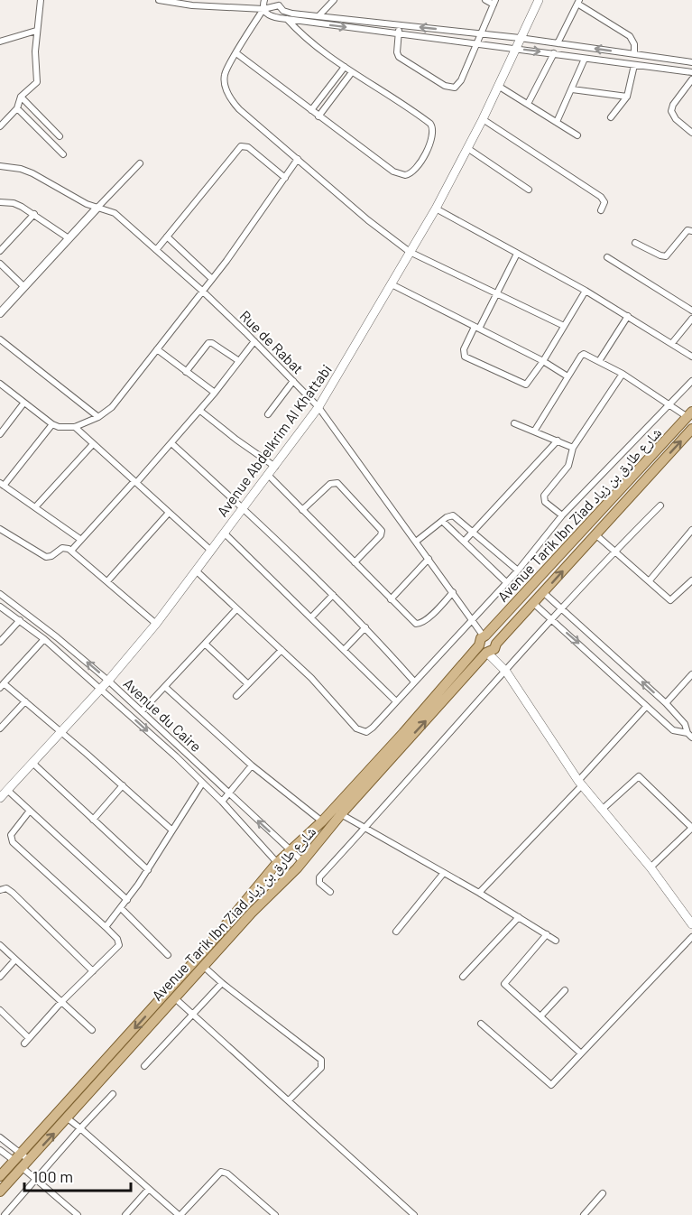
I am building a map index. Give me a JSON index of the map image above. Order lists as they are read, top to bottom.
{
  "streets": {
    "main road": ["Avenue Abdelkrim Al Khattabi", "Avenue Tarik Ibn Ziad شارع طارق بن زياد"],
    "street": ["Rue de Rabat", "Avenue du Caire"]
  },
  "crossings": [
    ["Rue de Rabat", "Avenue Abdelkrim Al Khattabi"],
    ["Rue de Rabat", "Avenue Tarik Ibn Ziad شارع طارق بن زياد"],
    ["Avenue Abdelkrim Al Khattabi", "Avenue du Caire"],
    ["Avenue Tarik Ibn Ziad شارع طارق بن زياد", "Avenue du Caire"]
  ],
  "scale_bar": "100 m"
}
